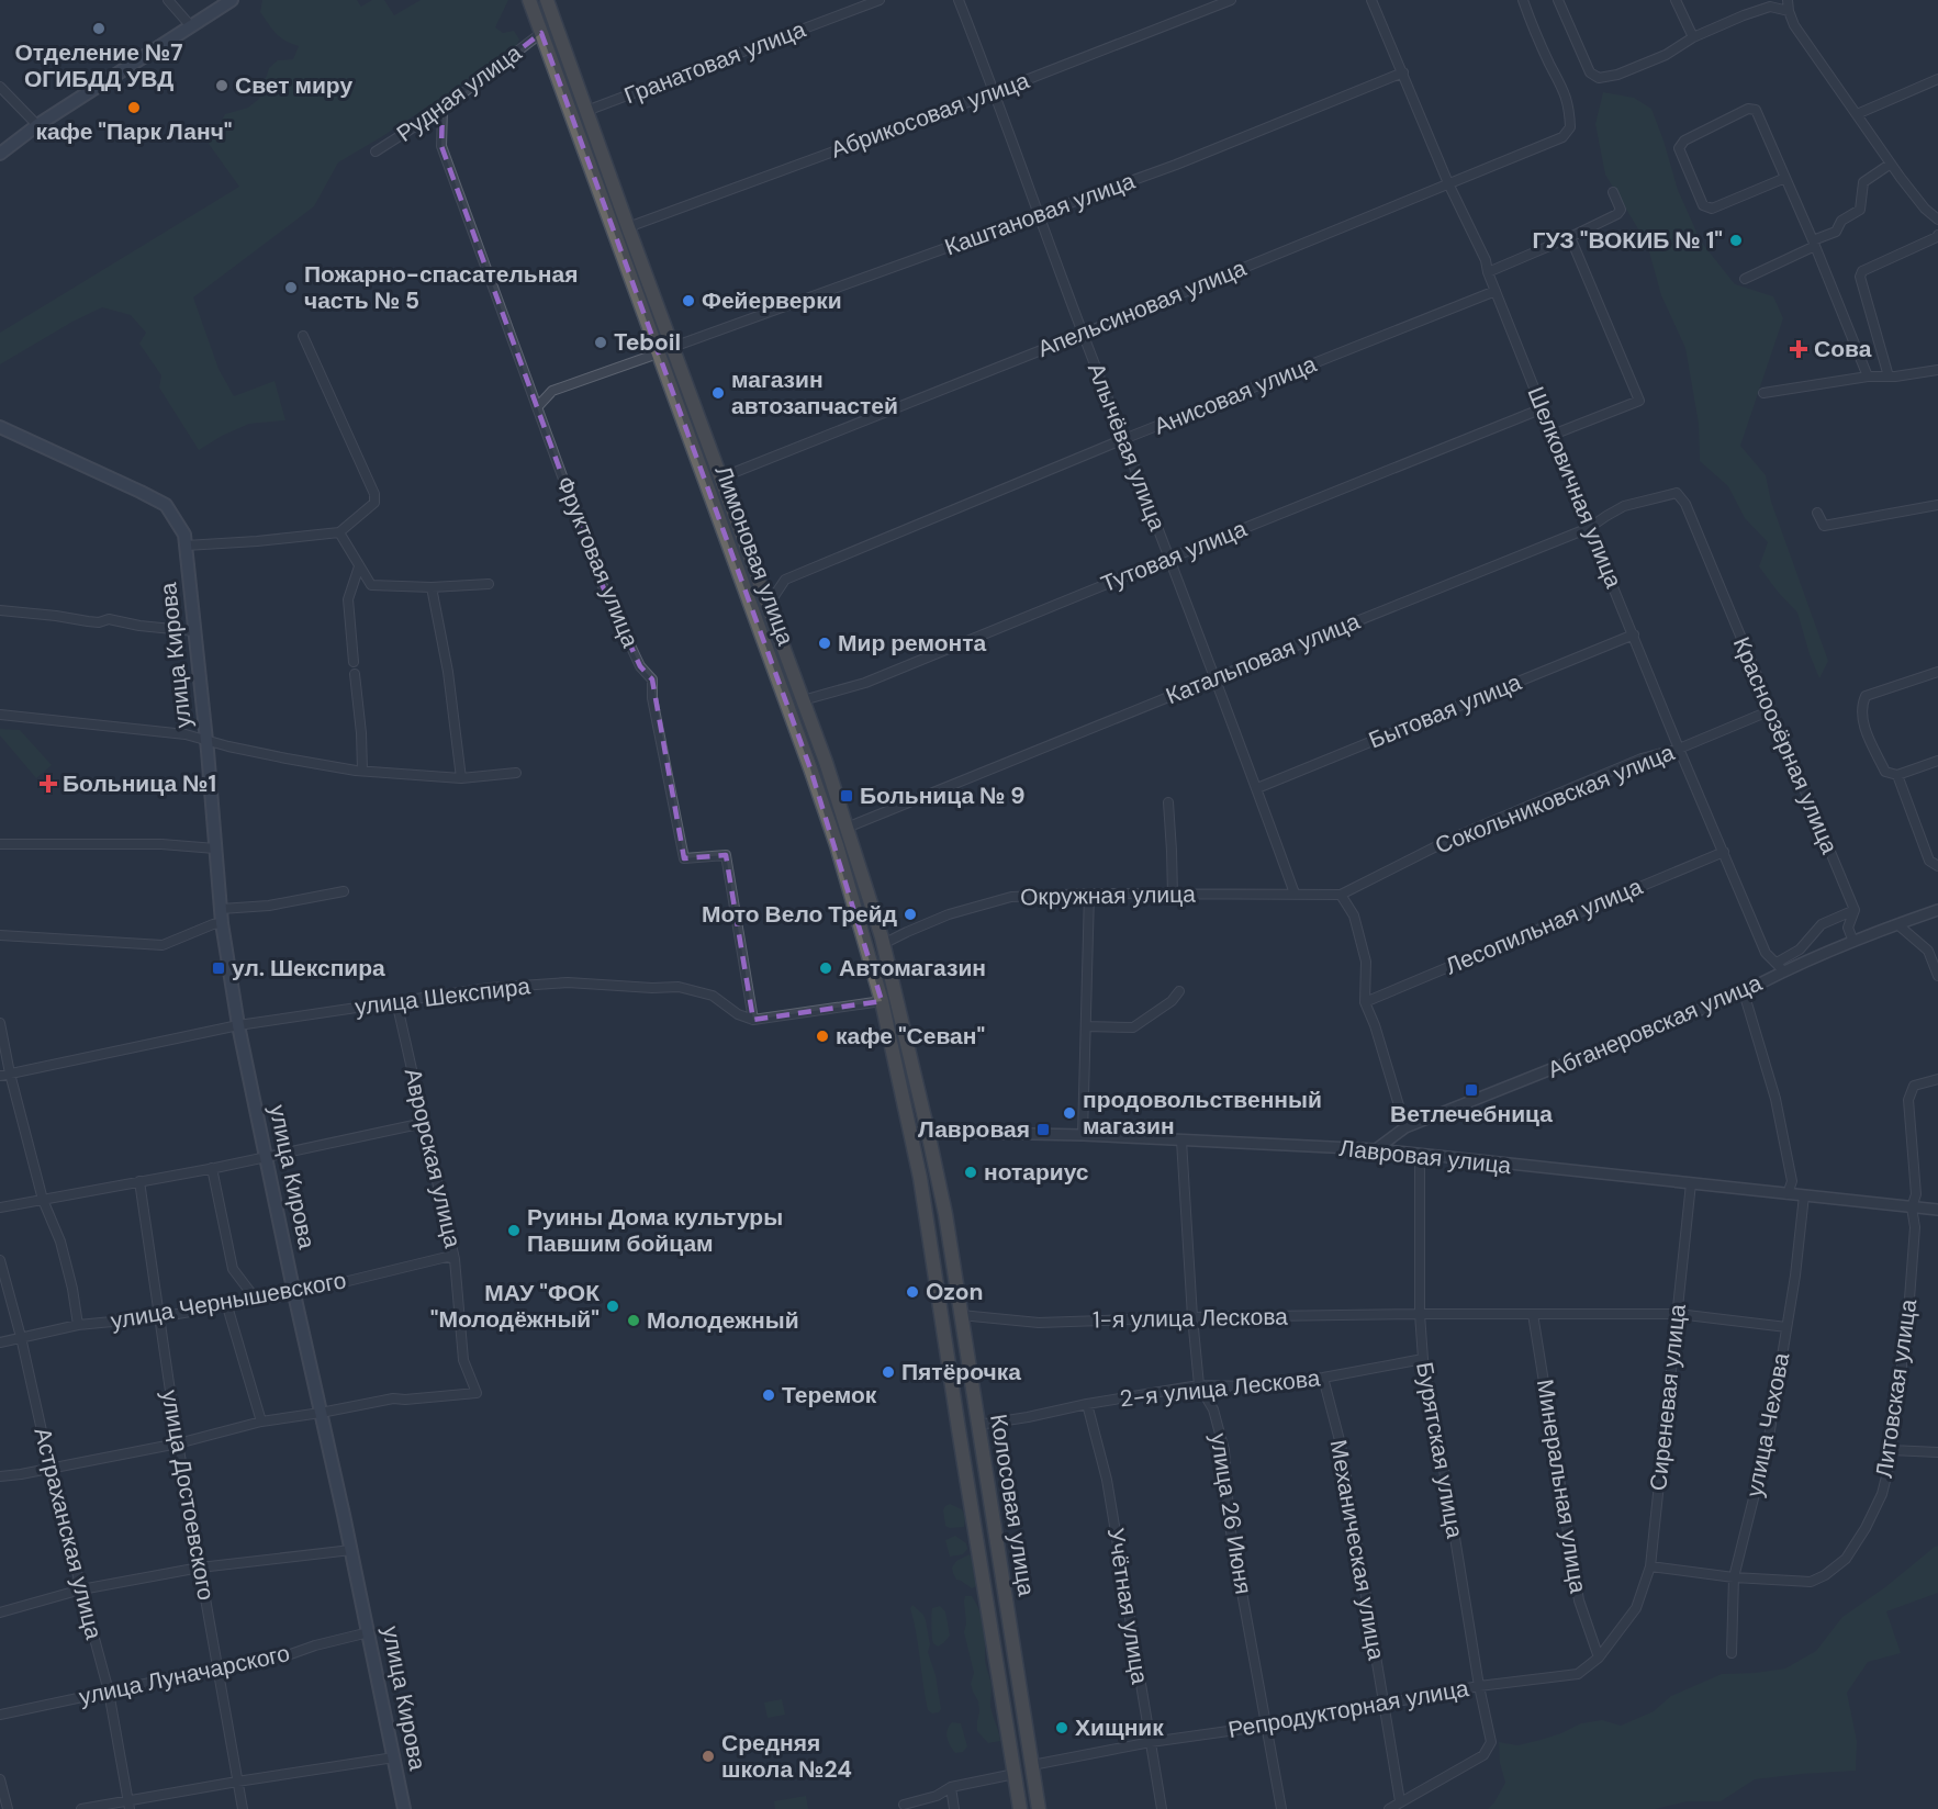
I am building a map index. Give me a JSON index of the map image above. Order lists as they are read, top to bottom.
{
  "streets": {
    "highway": ["Лимоновая улица", "Колосовая улица"],
    "main road": ["улица Кирова"],
    "street": [
      "Гранатовая улица",
      "Рудная улица",
      "Абрикосовая улица",
      "Каштановая улица",
      "Апельсиновая улица",
      "Анисовая улица",
      "Алычёвая улица",
      "Шелковичная улица",
      "Тутовая улица",
      "Фруктовая улица",
      "Катальповая улица",
      "Бытовая улица",
      "Красноозёрная улица",
      "Сокольниковская улица",
      "Окружная улица",
      "Лесопильная улица",
      "улица Шекспира",
      "Абганеровская улица",
      "Лавровая улица",
      "Аврорская улица",
      "улица Чернышевского",
      "1-я улица Лескова",
      "2-я улица Лескова",
      "Литовская улица",
      "Сиреневая улица",
      "улица Чехова",
      "Бурятская улица",
      "Минеральная улица",
      "улица Достоевского",
      "улица 26 Июня",
      "Астраханская улица",
      "Механическая улица",
      "Учётная улица",
      "улица Луначарского",
      "Репродукторная улица"
    ]
  },
  "crossings": [
    ["Гранатовая улица", "Лимоновая улица"],
    ["Рудная улица", "Лимоновая улица"],
    ["Рудная улица", "Фруктовая улица"],
    ["Абрикосовая улица", "Алычёвая улица"],
    ["Абрикосовая улица", "Лимоновая улица"],
    ["Каштановая улица", "Алычёвая улица"],
    ["Каштановая улица", "Шелковичная улица"],
    ["Каштановая улица", "Лимоновая улица"],
    ["Апельсиновая улица", "Алычёвая улица"],
    ["Апельсиновая улица", "Шелковичная улица"],
    ["Апельсиновая улица", "Лимоновая улица"],
    ["Анисовая улица", "Алычёвая улица"],
    ["Анисовая улица", "Шелковичная улица"],
    ["Анисовая улица", "Лимоновая улица"],
    ["Алычёвая улица", "Тутовая улица"],
    ["Алычёвая улица", "Катальповая улица"],
    ["Алычёвая улица", "Бытовая улица"],
    ["Алычёвая улица", "Окружная улица"],
    ["Шелковичная улица", "Тутовая улица"],
    ["Шелковичная улица", "Катальповая улица"],
    ["Шелковичная улица", "Бытовая улица"],
    ["Шелковичная улица", "Сокольниковская улица"],
    ["Шелковичная улица", "Лесопильная улица"],
    ["Шелковичная улица", "Абганеровская улица"],
    ["Лимоновая улица", "Тутовая улица"],
    ["Лимоновая улица", "Катальповая улица"],
    ["Лимоновая улица", "Окружная улица"],
    ["Лимоновая улица", "Лавровая улица"],
    ["Лимоновая улица", "Колосовая улица"],
    ["Фруктовая улица", "улица Шекспира"],
    ["улица Кирова", "улица Шекспира"],
    ["улица Кирова", "Аврорская улица"],
    ["улица Кирова", "улица Чернышевского"],
    ["улица Кирова", "улица Луначарского"],
    ["Катальповая улица", "Красноозёрная улица"],
    ["Красноозёрная улица", "Сокольниковская улица"],
    ["Сокольниковская улица", "Окружная улица"],
    ["улица Шекспира", "Аврорская улица"],
    ["Абганеровская улица", "Лавровая улица"],
    ["Лавровая улица", "Литовская улица"],
    ["Лавровая улица", "Сиреневая улица"],
    ["Лавровая улица", "улица Чехова"],
    ["Лавровая улица", "Бурятская улица"],
    ["Лавровая улица", "Колосовая улица"],
    ["Лавровая улица", "улица 26 Июня"],
    ["Аврорская улица", "улица Чернышевского"],
    ["улица Чернышевского", "улица Достоевского"],
    ["улица Чернышевского", "Астраханская улица"],
    ["1-я улица Лескова", "Сиреневая улица"],
    ["1-я улица Лескова", "улица Чехова"],
    ["1-я улица Лескова", "Бурятская улица"],
    ["1-я улица Лескова", "Минеральная улица"],
    ["1-я улица Лескова", "Колосовая улица"],
    ["1-я улица Лескова", "улица 26 Июня"],
    ["2-я улица Лескова", "Бурятская улица"],
    ["2-я улица Лескова", "Колосовая улица"],
    ["2-я улица Лескова", "улица 26 Июня"],
    ["2-я улица Лескова", "Механическая улица"],
    ["2-я улица Лескова", "Учётная улица"],
    ["Литовская улица", "улица Чехова"],
    ["Сиреневая улица", "Репродукторная улица"],
    ["Бурятская улица", "Механическая улица"],
    ["Бурятская улица", "Репродукторная улица"],
    ["Минеральная улица", "Репродукторная улица"],
    ["улица Достоевского", "улица Луначарского"],
    ["Колосовая улица", "Репродукторная улица"],
    ["улица 26 Июня", "Репродукторная улица"],
    ["Астраханская улица", "улица Луначарского"],
    ["Механическая улица", "Репродукторная улица"],
    ["Учётная улица", "Репродукторная улица"]
  ],
  "places": {
    "other": [
      "Отделение №7 ОГИБДД УВД",
      "Свет миру",
      "кафе \"Парк Ланч\"",
      "ГУЗ \"ВОКИБ № 1\"",
      "Пожарно-спасательная часть № 5",
      "Фейерверки",
      "Teboil",
      "магазин автозапчастей",
      "Мир ремонта",
      "Мото Вело Трейд",
      "Автомагазин",
      "кафе \"Севан\"",
      "продовольственный магазин",
      "нотариус",
      "Руины Дома культуры Павшим бойцам",
      "Ozon",
      "МАУ \"ФОК \"Молодёжный\"",
      "Молодежный",
      "Пятёрочка",
      "Теремок",
      "Хищник",
      "Средняя школа №24"
    ],
    "health": ["Сова", "Больница №1"],
    "transit": [
      "Больница № 9",
      "ул. Шекспира",
      "Ветлечебница",
      "Лавровая"
    ]
  }
}
